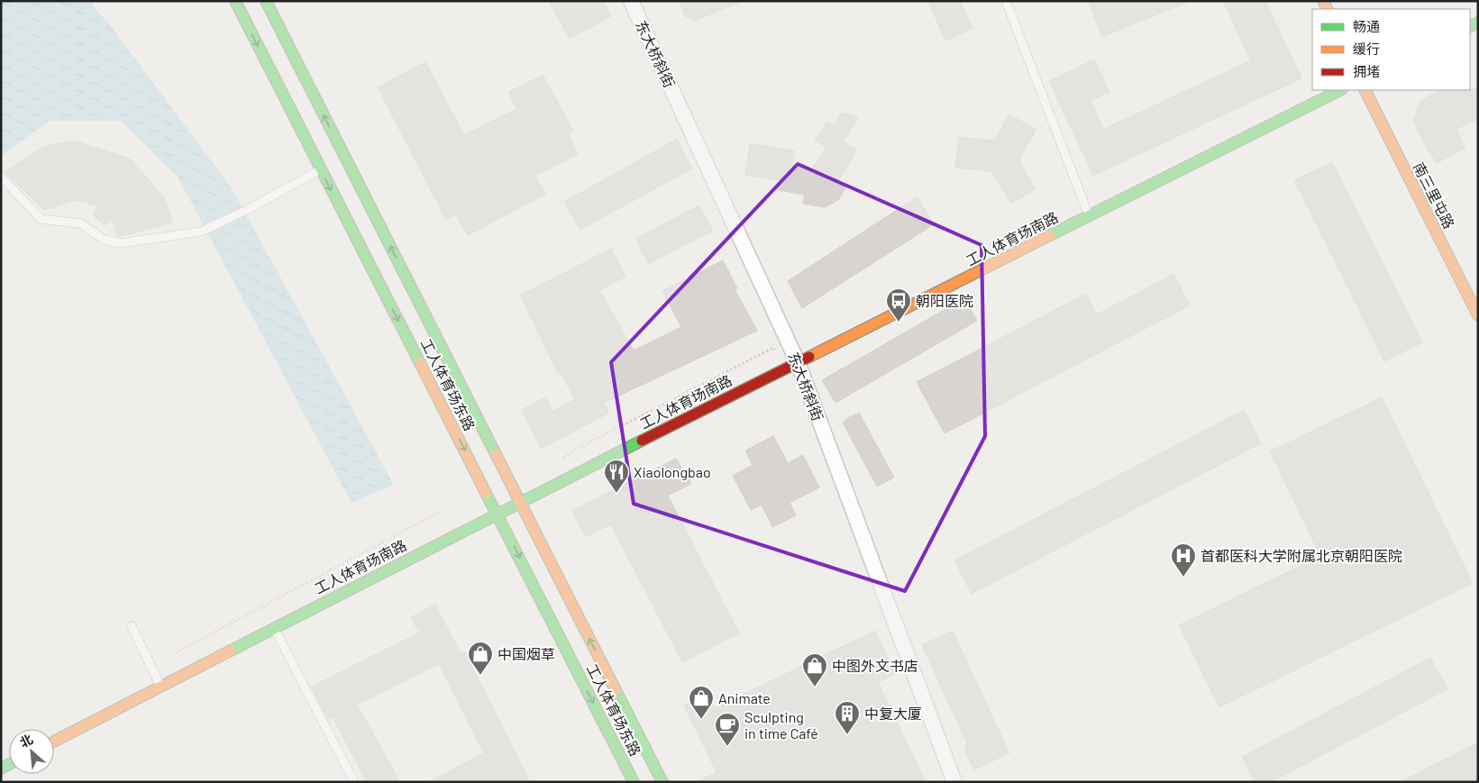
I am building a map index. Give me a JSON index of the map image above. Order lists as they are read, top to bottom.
{
  "streets": {
    "street": [
      "东大桥斜街",
      "南三里屯路",
      "工人体育场南路",
      "工人体育场东路"
    ]
  },
  "crossings": [
    ["东大桥斜街", "工人体育场南路"],
    ["工人体育场南路", "工人体育场东路"]
  ],
  "places": {
    "bus stop": ["朝阳医院"],
    "restaurant": ["Xiaolongbao"],
    "hospital": ["首都医科大学附属北京朝阳医院"],
    "shop": ["中国烟草", "中图外文书店", "Animate"],
    "building": ["中复大厦"],
    "cafe": ["Sculpting in time Café"]
  },
  "legend": ["畅通", "缓行", "拥堵"],
  "north": "top left"
}
